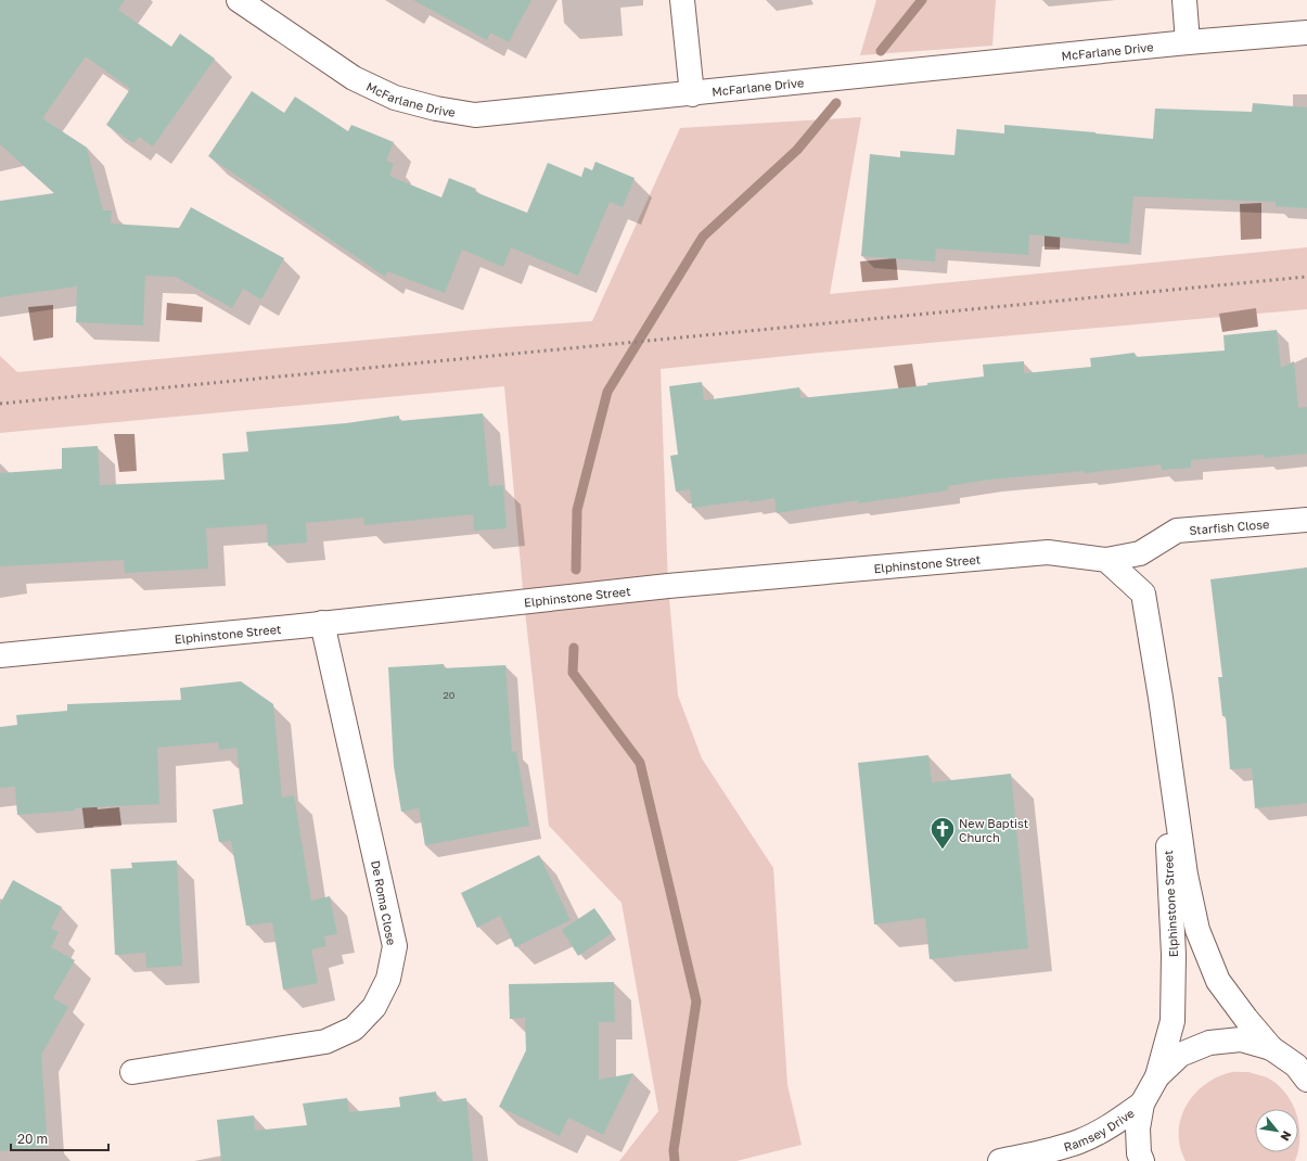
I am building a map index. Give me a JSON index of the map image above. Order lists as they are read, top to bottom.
{
  "streets": {
    "street": [
      "McFarlane Drive",
      "Starfish Close",
      "Elphinstone Street",
      "De Roma Close",
      "Ramsey Drive"
    ]
  },
  "crossings": [
    ["Starfish Close", "Elphinstone Street"],
    ["Elphinstone Street", "De Roma Close"]
  ],
  "places": {
    "church": ["New Baptist Church"]
  },
  "house_numbers": ["20"],
  "scale_bar": "20 m",
  "north": "bottom right"
}
